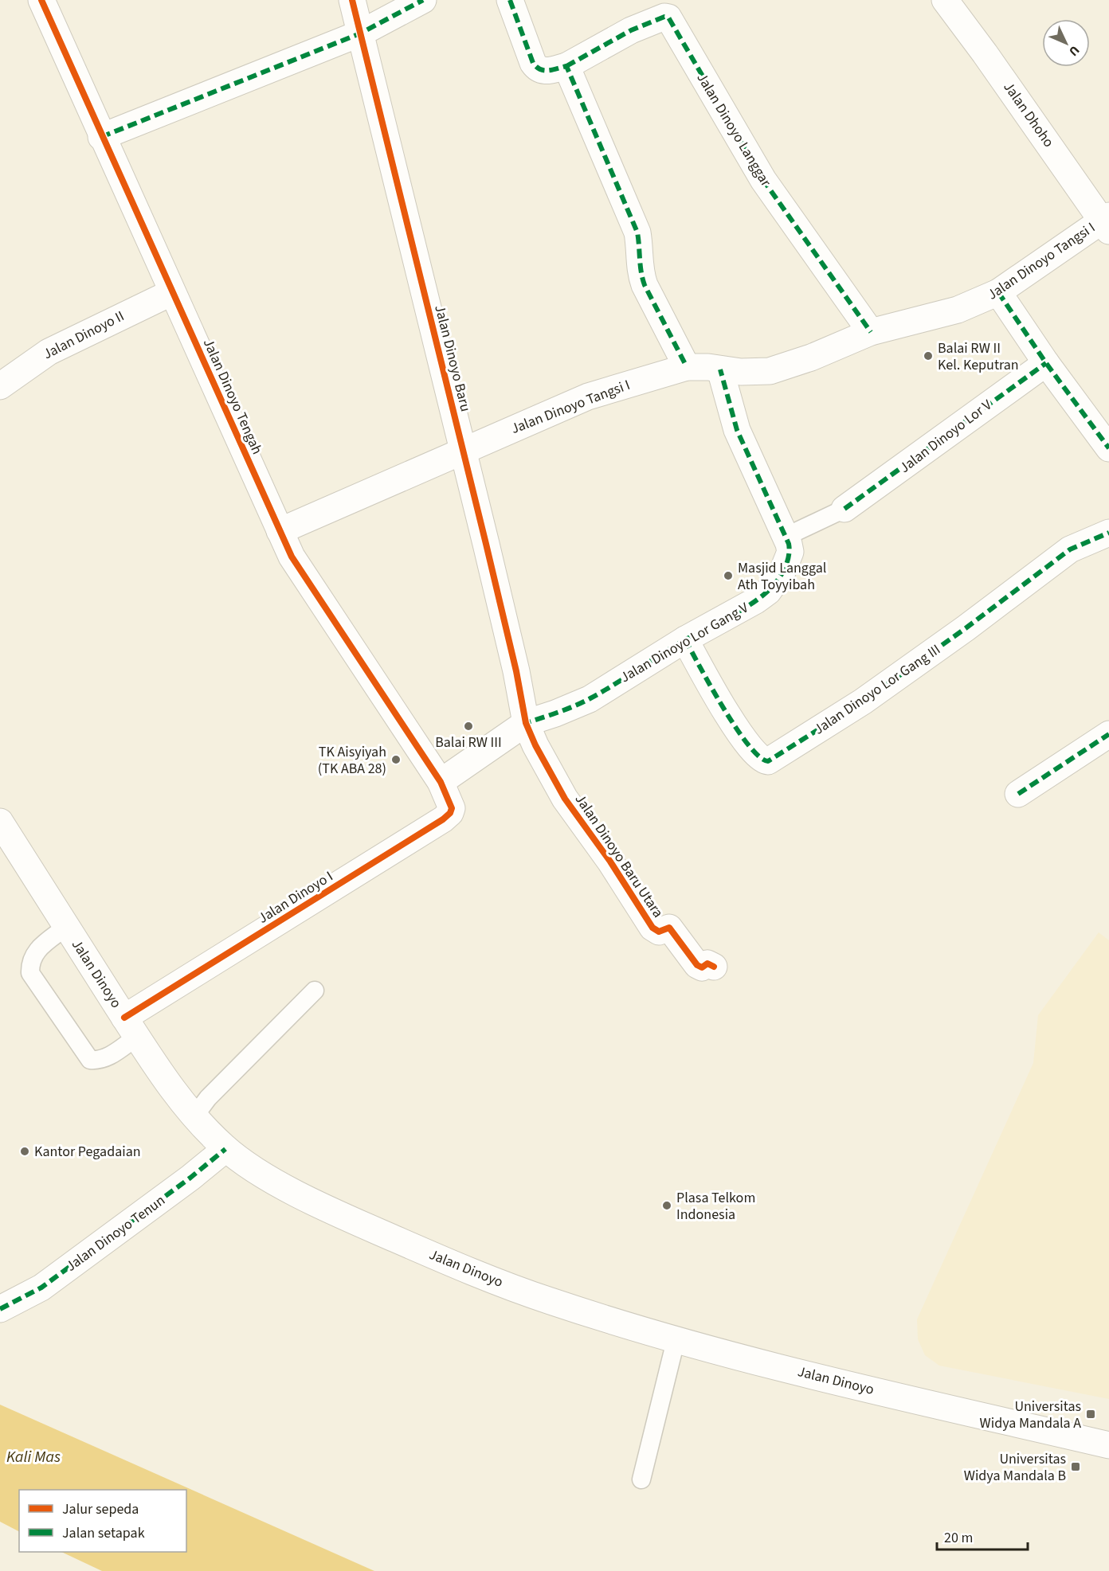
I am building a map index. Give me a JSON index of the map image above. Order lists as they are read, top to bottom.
{
  "streets": {
    "street": [
      "Jalan Dhoho",
      "Jalan Dinoyo Langgar",
      "Jalan Dinoyo Tangsi I",
      "Jalan Dinoyo II",
      "Jalan Dinoyo Baru",
      "Jalan Dinoyo Tengah",
      "Jalan Dinoyo Lor V",
      "Jalan Dinoyo Lor Gang V",
      "Jalan Dinoyo Lor Gang III",
      "Jalan Dinoyo Baru Utara",
      "Jalan Dinoyo I",
      "Jalan Dinoyo",
      "Jalan Dinoyo Tenun"
    ]
  },
  "crossings": [
    ["Jalan Dhoho", "Jalan Dinoyo Tangsi I"],
    ["Jalan Dinoyo Langgar", "Jalan Dinoyo Tangsi I"],
    ["Jalan Dinoyo Tangsi I", "Jalan Dinoyo Baru"],
    ["Jalan Dinoyo Tangsi I", "Jalan Dinoyo Tengah"],
    ["Jalan Dinoyo Tangsi I", "Jalan Dinoyo Lor Gang V"],
    ["Jalan Dinoyo II", "Jalan Dinoyo Tengah"],
    ["Jalan Dinoyo Baru", "Jalan Dinoyo Lor Gang V"],
    ["Jalan Dinoyo Baru", "Jalan Dinoyo Baru Utara"],
    ["Jalan Dinoyo Tengah", "Jalan Dinoyo Lor Gang V"],
    ["Jalan Dinoyo Tengah", "Jalan Dinoyo I"],
    ["Jalan Dinoyo Lor Gang V", "Jalan Dinoyo Lor Gang III"],
    ["Jalan Dinoyo Lor Gang V", "Jalan Dinoyo Baru Utara"],
    ["Jalan Dinoyo Lor Gang V", "Jalan Dinoyo I"],
    ["Jalan Dinoyo I", "Jalan Dinoyo"],
    ["Jalan Dinoyo", "Jalan Dinoyo Tenun"]
  ],
  "water": ["Kali Mas"],
  "places": {
    "other": [
      "Balai RW II Kel. Keputran",
      "Masjid Langgal Ath Toyyibah",
      "Balai RW III",
      "TK Aisyiyah (TK ABA 28)",
      "Kantor Pegadaian",
      "Plasa Telkom Indonesia"
    ],
    "transit": ["Universitas Widya Mandala A", "Universitas Widya Mandala B"]
  },
  "legend": ["Jalur sepeda", "Jalan setapak"],
  "scale_bar": "20 m",
  "north": "bottom right"
}
